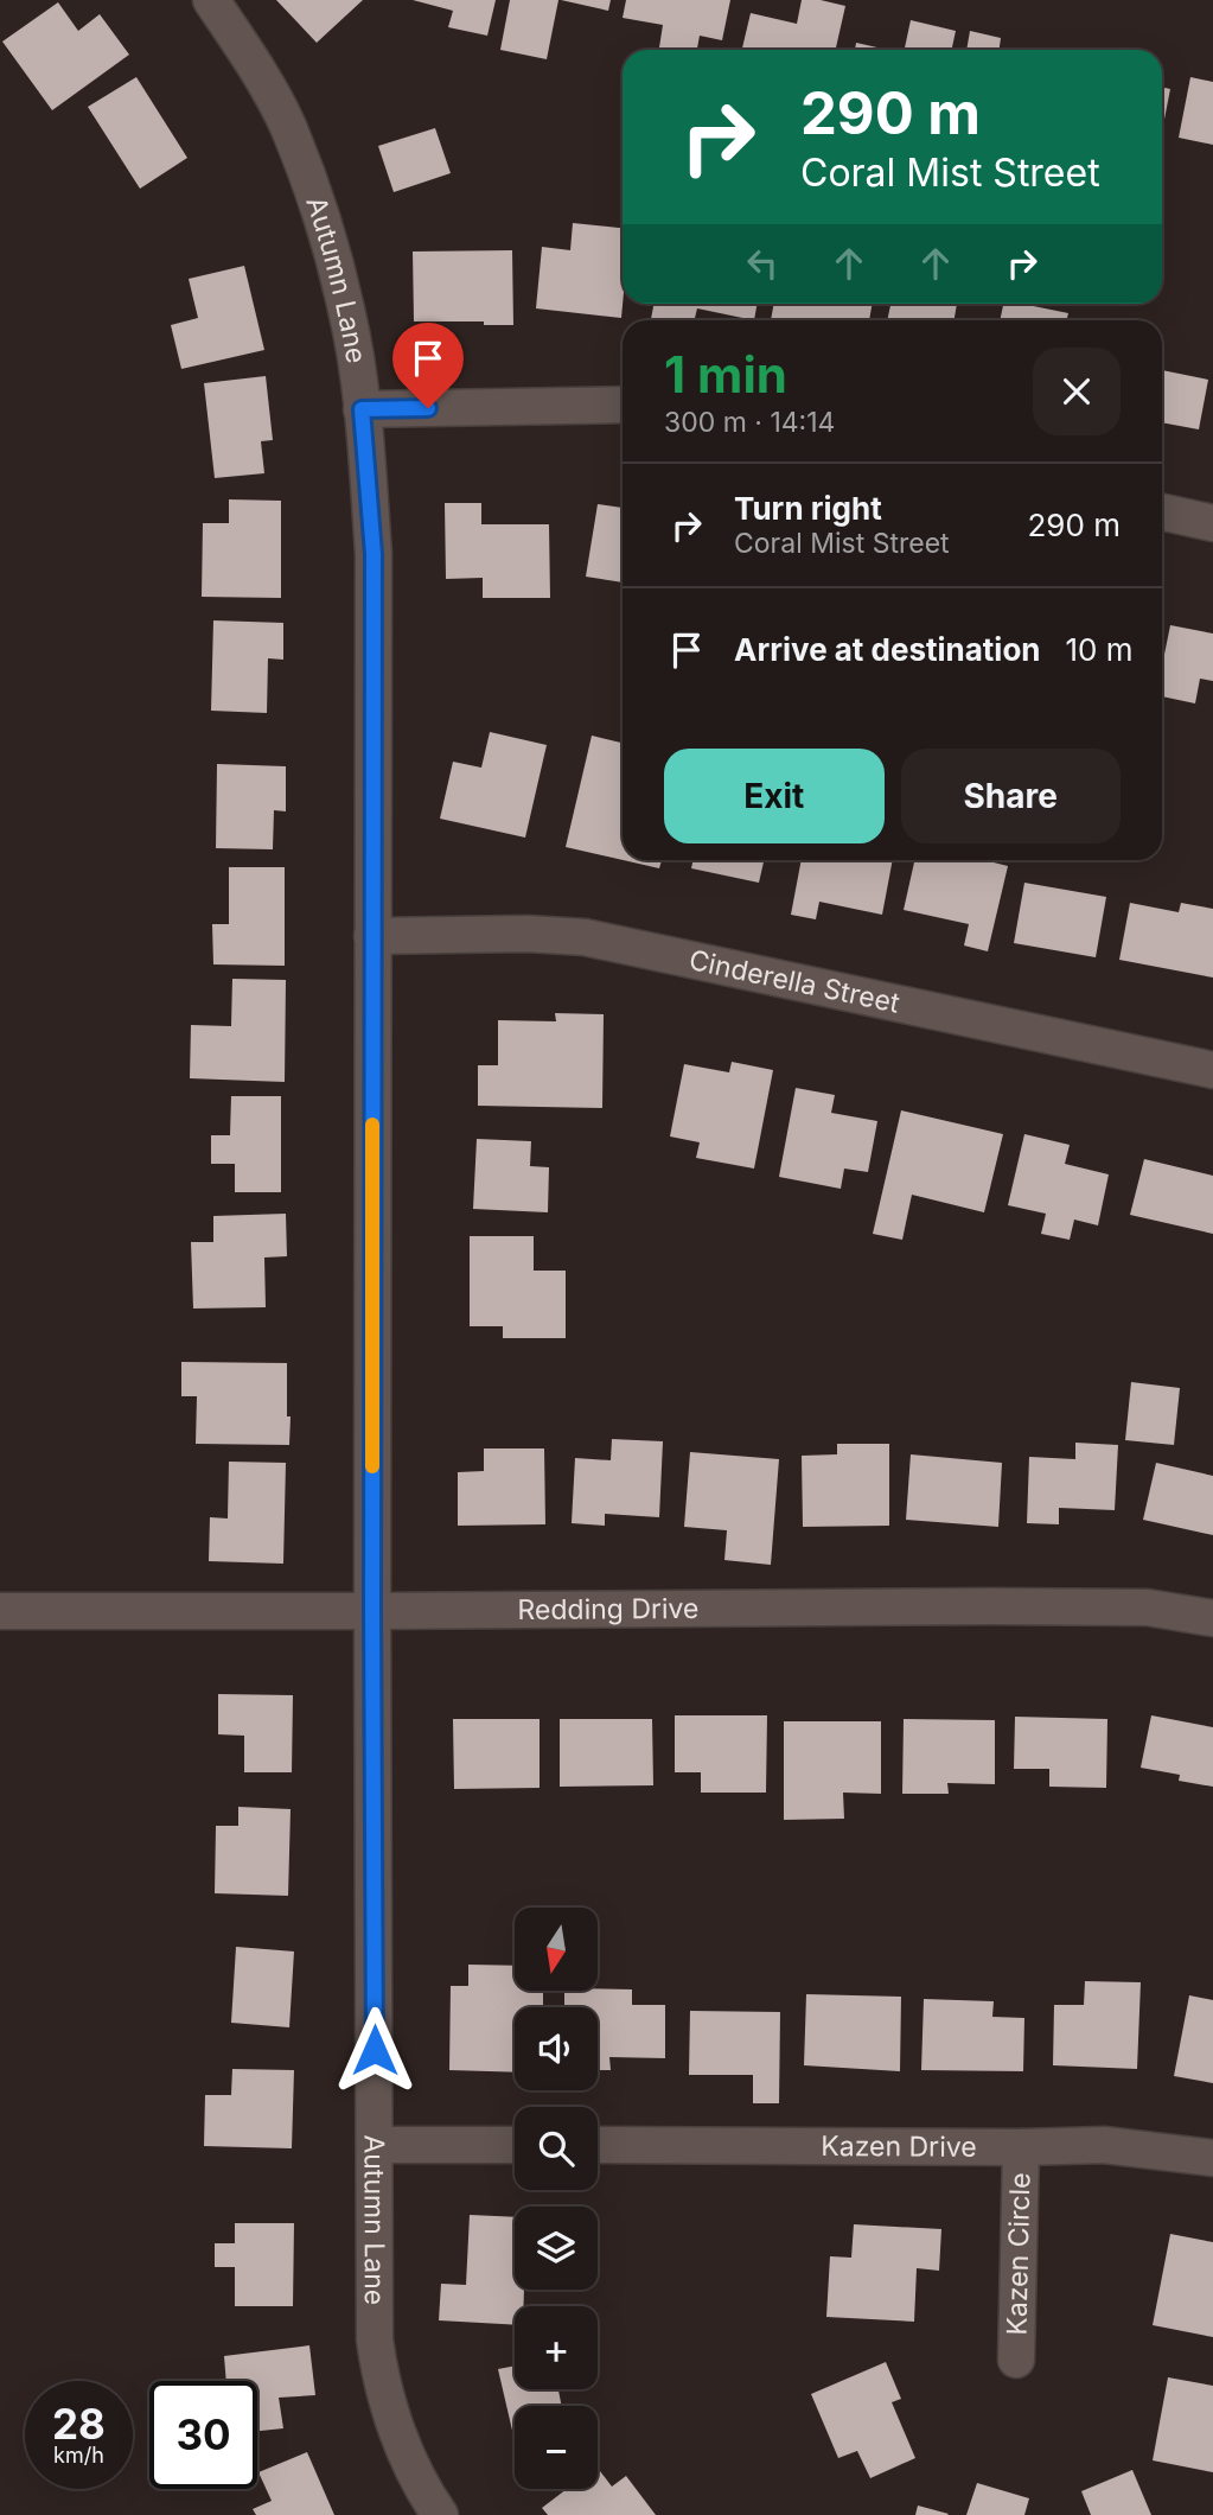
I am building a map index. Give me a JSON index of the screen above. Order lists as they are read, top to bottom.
{
  "streets": {
    "street": [
      "Autumn Lane",
      "Cinderella Street",
      "Redding Drive",
      "Kazen Drive",
      "Kazen Circle"
    ]
  },
  "crossings": [
    ["Autumn Lane", "Cinderella Street"],
    ["Autumn Lane", "Redding Drive"],
    ["Kazen Drive", "Kazen Circle"]
  ],
  "north": "bottom",
  "page": {
    "turn": ["290 m", "Coral Mist Street"],
    "heading": ["1 min", "300 m · 14:14"],
    "list": [
      {
        "name": "Turn right",
        "note": "Coral Mist Street",
        "value": "290 m"
      },
      {
        "name": "Arrive at destination",
        "value": "10 m"
      }
    ],
    "buttons": ["Exit", "Share"],
    "map_buttons": ["+", "−"],
    "speed": "28 km/h",
    "limit": "30"
  }
}
